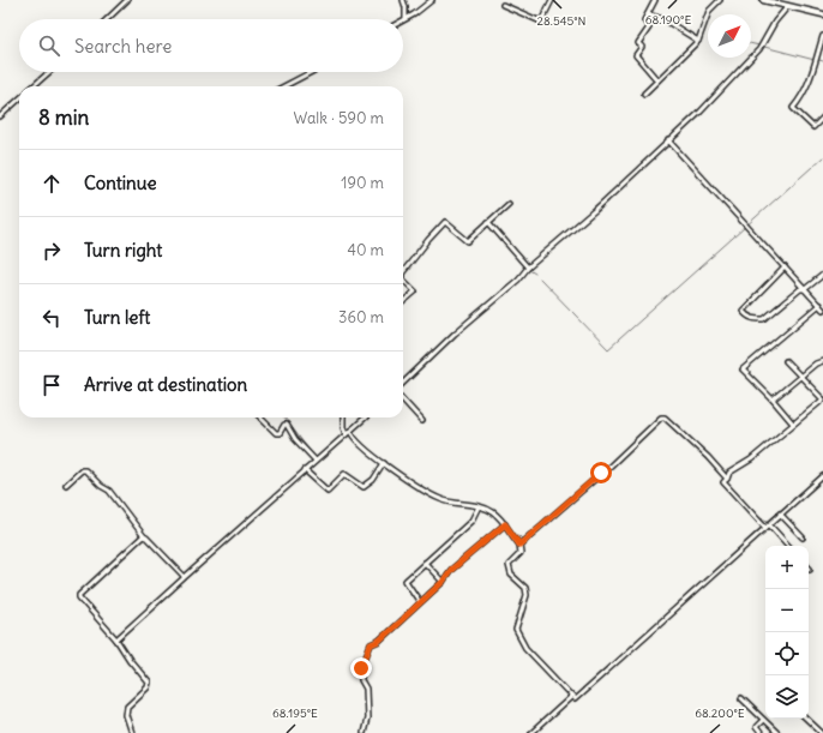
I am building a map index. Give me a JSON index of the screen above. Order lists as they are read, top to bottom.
{
  "north": "top right",
  "page": {
    "search": "Search here",
    "heading": ["8 min", "Walk · 590 m"],
    "list": [
      ["Continue", "190 m"],
      ["Turn right", "40 m"],
      ["Turn left", "360 m"],
      "Arrive at destination"
    ],
    "map_buttons": ["+", "−"]
  },
  "coordinates": [
    "68.190°E",
    "28.545°N",
    "68.195°E",
    "68.200°E"
  ]
}
